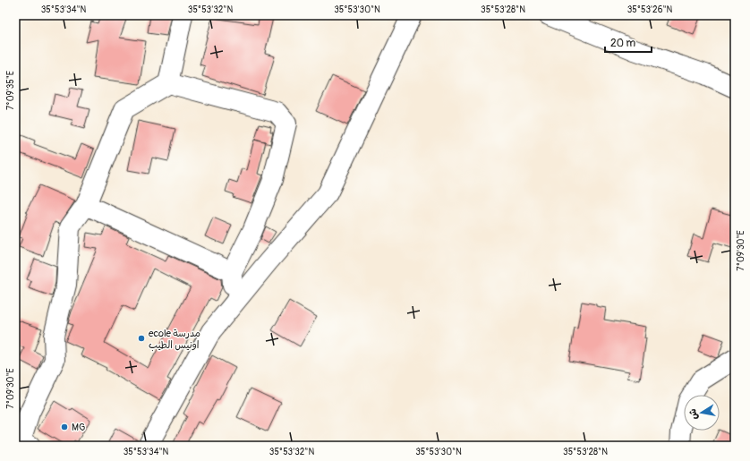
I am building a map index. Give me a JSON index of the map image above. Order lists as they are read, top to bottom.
{
  "places": ["ecole مدرسة اونيس الطيب", "MG"],
  "scale_bar": "20 m",
  "north": "left",
  "coordinates": [
    "35°53'34\"N",
    "35°53'32\"N",
    "35°53'30\"N",
    "35°53'28\"N",
    "35°53'26\"N",
    "7°09'35\"E",
    "7°09'30\"E"
  ]
}
